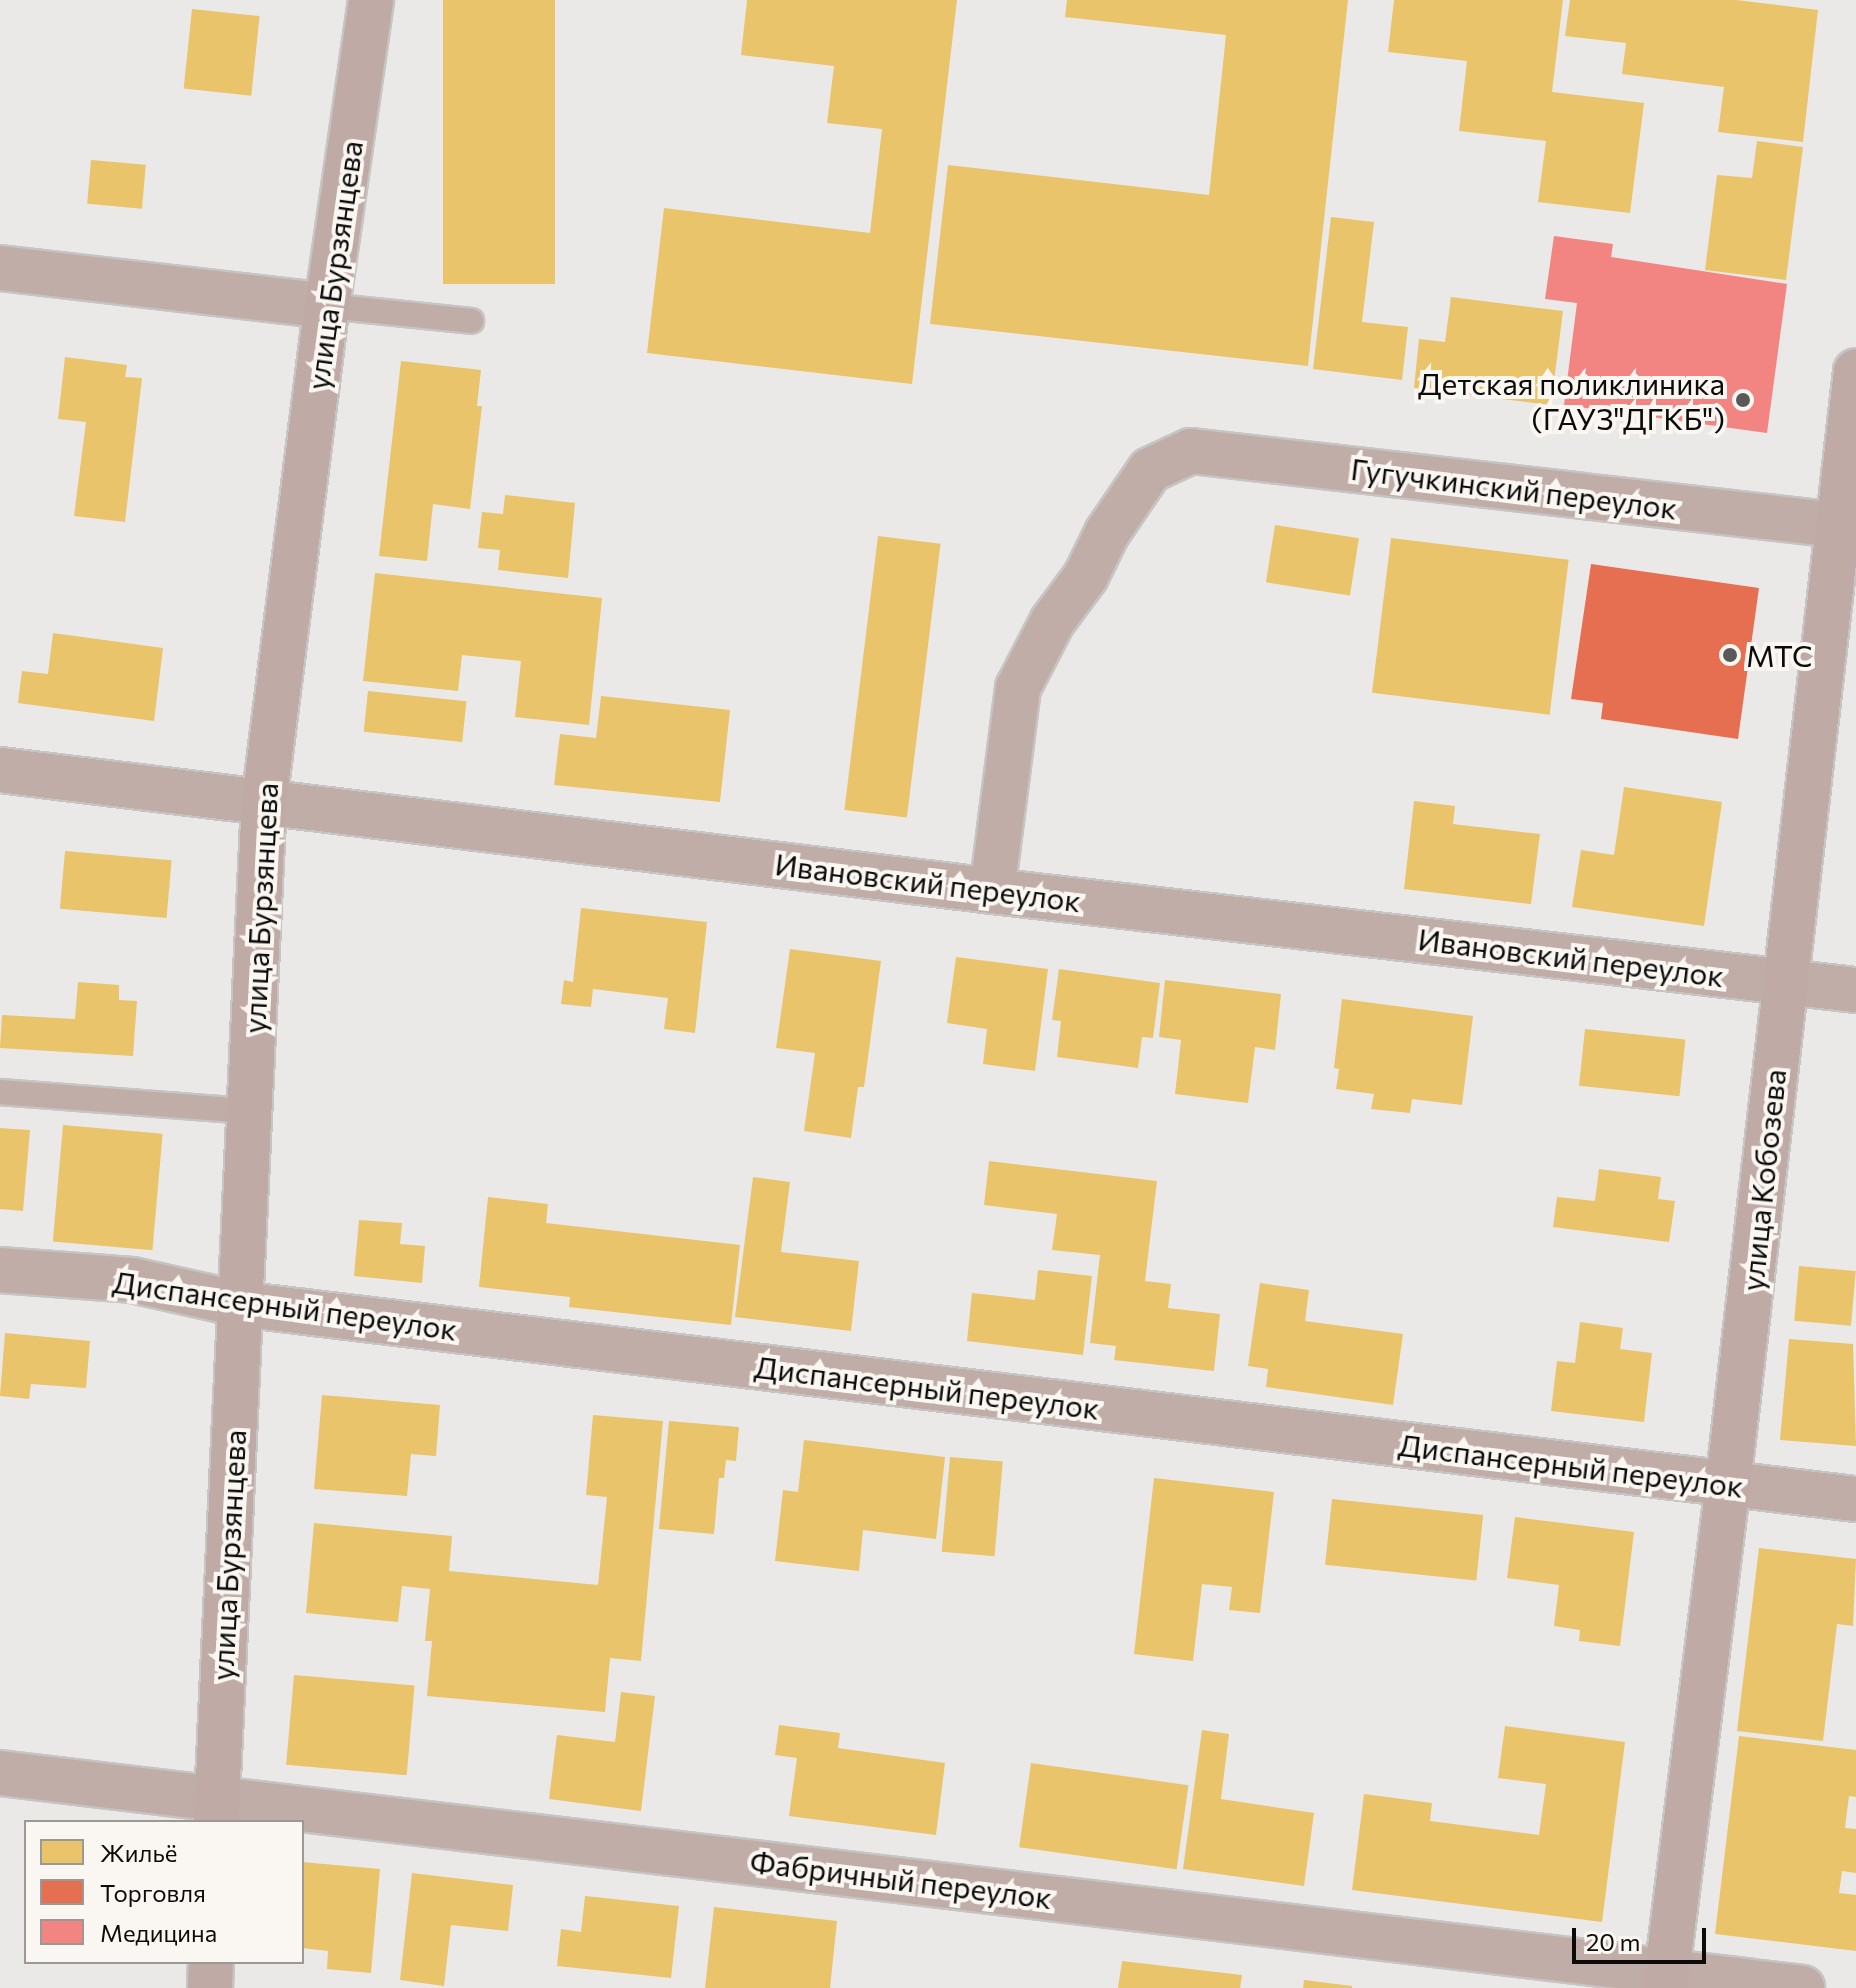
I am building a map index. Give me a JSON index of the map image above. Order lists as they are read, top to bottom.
{
  "streets": {
    "street": [
      "улица Бурзянцева",
      "Гугучкинский переулок",
      "Ивановский переулок",
      "улица Кобозева",
      "Диспансерный переулок",
      "Фабричный переулок"
    ]
  },
  "crossings": [
    ["улица Бурзянцева", "Ивановский переулок"],
    ["улица Бурзянцева", "Диспансерный переулок"],
    ["улица Бурзянцева", "Фабричный переулок"],
    ["Гугучкинский переулок", "Ивановский переулок"],
    ["Гугучкинский переулок", "улица Кобозева"],
    ["Ивановский переулок", "улица Кобозева"],
    ["улица Кобозева", "Диспансерный переулок"],
    ["улица Кобозева", "Фабричный переулок"]
  ],
  "places": ["Детская поликлиника (ГАУЗ\"ДГКБ\")", "МТС"],
  "legend": ["Жильё", "Торговля", "Медицина"],
  "scale_bar": "20 m"
}
